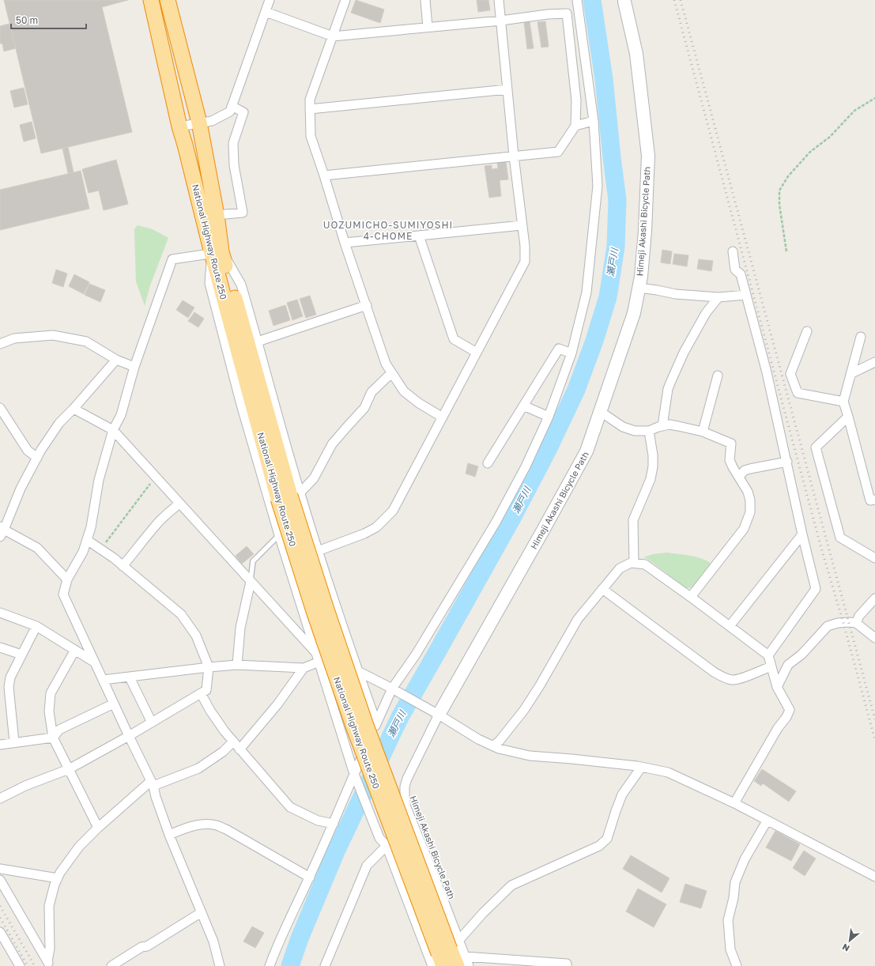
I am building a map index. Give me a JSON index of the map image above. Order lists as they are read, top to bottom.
{
  "streets": {
    "highway": ["National Highway Route 250"],
    "main road": ["Himeji Akashi Bicycle Path"]
  },
  "districts": ["UOZUMICHO-SUMIYOSHI 4-CHOME"],
  "water": ["瀬戸川"],
  "scale_bar": "50 m",
  "north": "bottom left"
}
